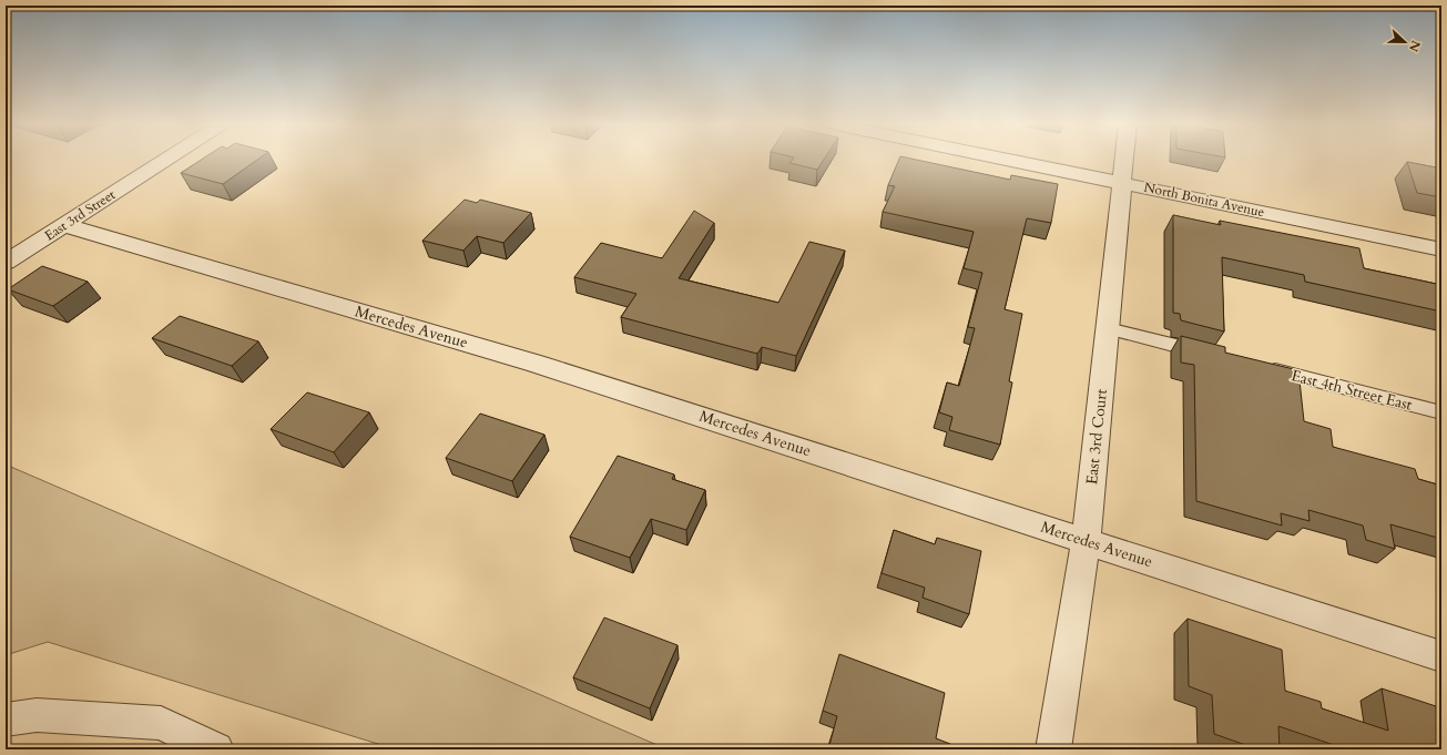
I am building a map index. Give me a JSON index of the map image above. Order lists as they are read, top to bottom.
{
  "streets": {
    "street": [
      "North Bonita Avenue",
      "East 3rd Street",
      "Mercedes Avenue",
      "East 3rd Court"
    ],
    "lane": ["East 4th Street East"]
  },
  "crossings": [
    ["North Bonita Avenue", "East 3rd Court"],
    ["East 3rd Street", "Mercedes Avenue"],
    ["Mercedes Avenue", "East 3rd Court"]
  ],
  "north": "right"
}
